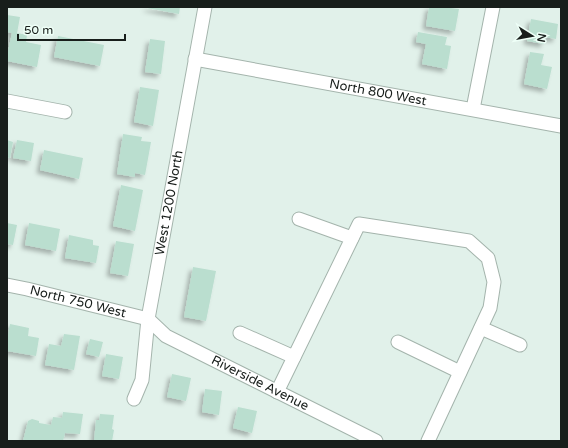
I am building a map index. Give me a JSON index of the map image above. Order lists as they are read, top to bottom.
{
  "streets": {
    "street": [
      "North 800 West",
      "West 1200 North",
      "North 750 West",
      "Riverside Avenue"
    ]
  },
  "crossings": [
    ["North 800 West", "West 1200 North"],
    ["West 1200 North", "North 750 West"],
    ["West 1200 North", "Riverside Avenue"],
    ["North 750 West", "Riverside Avenue"]
  ],
  "scale_bar": "50 m",
  "north": "right"
}
